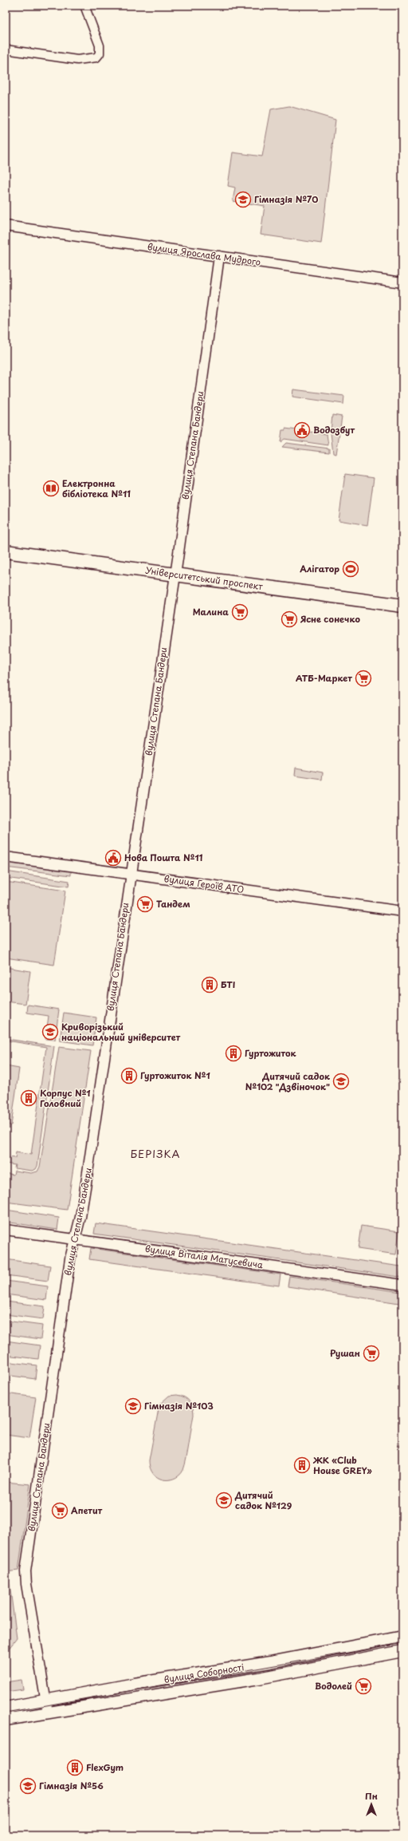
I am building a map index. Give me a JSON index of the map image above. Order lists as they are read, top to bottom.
{
  "streets": {
    "main road": ["Університетський проспект", "вулиця Соборності"],
    "street": [
      "вулиця Ярослава Мудрого",
      "вулиця Степана Бандери",
      "вулиця Героїв АТО",
      "вулиця Віталія Матусевича"
    ]
  },
  "crossings": [
    ["вулиця Ярослава Мудрого", "вулиця Степана Бандери"],
    ["вулиця Степана Бандери", "Університетський проспект"],
    ["вулиця Степана Бандери", "вулиця Героїв АТО"],
    ["вулиця Степана Бандери", "вулиця Віталія Матусевича"],
    ["вулиця Степана Бандери", "вулиця Соборності"]
  ],
  "districts": ["БЕРІЗКА"],
  "places": {
    "school or university": [
      "Гімназія №70",
      "Криворізький національний університет",
      "Дитячий садок №102 \"Дзвіночок\"",
      "Гімназія №103",
      "Дитячий садок №129",
      "Гімназія №56"
    ],
    "public building": ["Водозбут", "Нова Пошта №11"],
    "library": ["Електронна бібліотека №11"],
    "sports": ["Алігатор"],
    "supermarket": [
      "Малина",
      "Ясне сонечко",
      "АТБ-Маркет",
      "Тандем",
      "Рушан",
      "Апетит",
      "Водолей"
    ],
    "building": [
      "БТІ",
      "Гуртожиток",
      "Гуртожиток №1",
      "Корпус №1 Головний",
      "ЖК «Club House GREY»",
      "FlexGym"
    ]
  },
  "north": "top"
}
